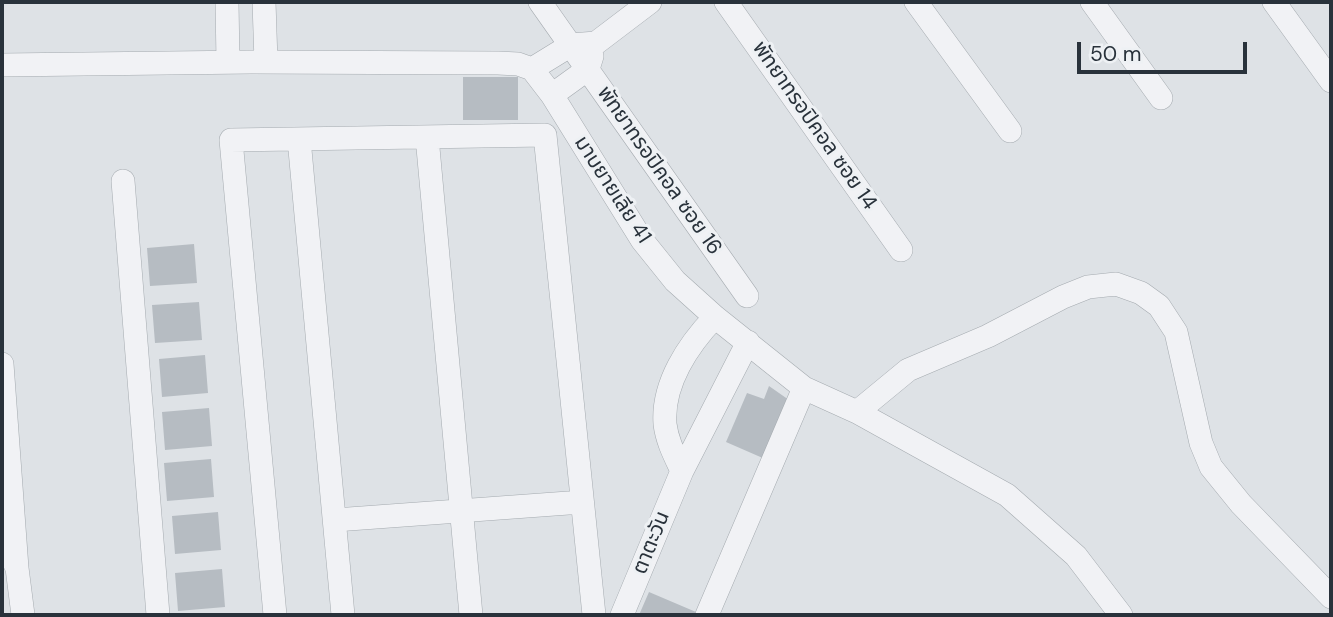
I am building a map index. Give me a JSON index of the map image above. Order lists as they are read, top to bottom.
{
  "streets": {
    "street": [
      "พัทยาทรอปิคอล ซอย 14",
      "พัทยาทรอปิคอล ซอย 16",
      "มาบยายเลีย 41",
      "ตาตะวัน"
    ]
  },
  "crossings": [
    ["มาบยายเลีย 41", "ตาตะวัน"]
  ],
  "scale_bar": "50 m"
}
